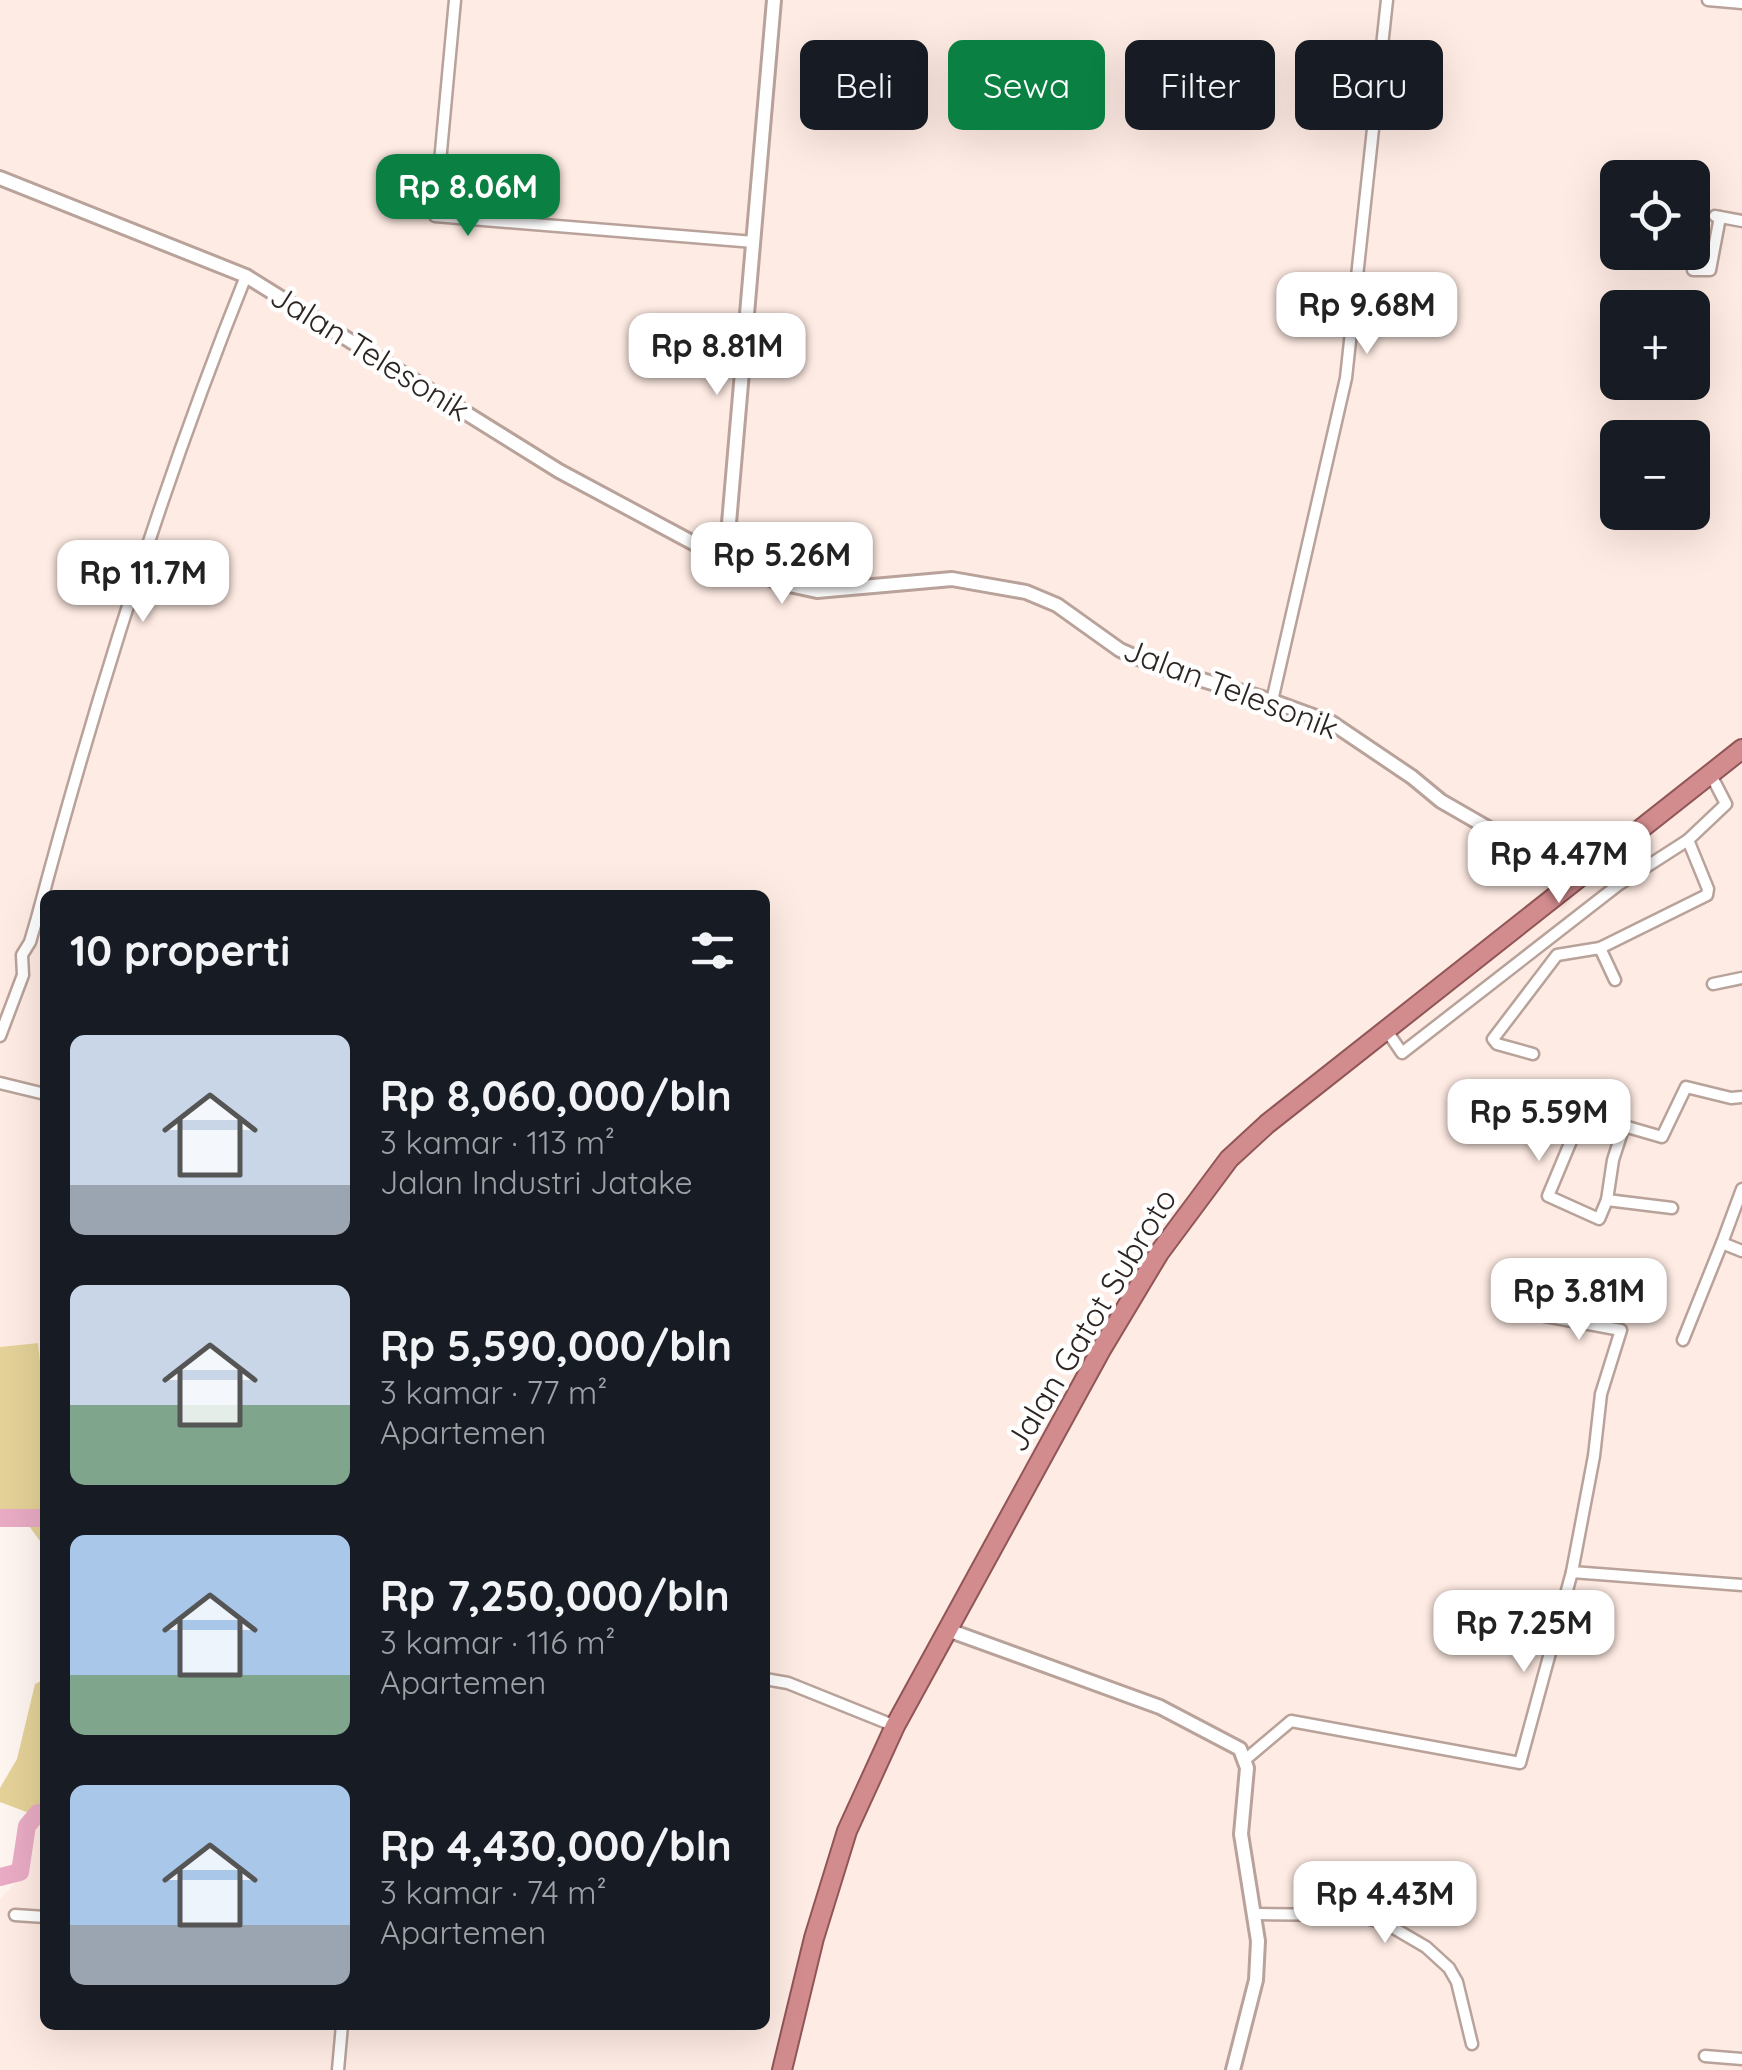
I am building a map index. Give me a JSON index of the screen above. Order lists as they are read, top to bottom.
{
  "streets": {
    "highway": ["Jalan Gatot Subroto"],
    "street": ["Jalan Telesonik"]
  },
  "crossings": [
    ["Jalan Telesonik", "Jalan Gatot Subroto"]
  ],
  "page": {
    "chip": [
      "Beli",
      "Sewa",
      "Filter",
      "Baru"
    ],
    "price": [
      "Rp 8.06M",
      "Rp 9.68M",
      "Rp 8.81M",
      "Rp 5.26M",
      "Rp 11.7M",
      "Rp 4.47M",
      "Rp 5.59M",
      "Rp 3.81M",
      "Rp 7.25M",
      "Rp 4.43M"
    ],
    "map_buttons": ["+", "−"],
    "heading": "10 properti",
    "list": [
      {
        "name": "Rp 8,060,000/bln",
        "note": "3 kamar · 113 m² · Jalan Industri Jatake"
      },
      {
        "name": "Rp 5,590,000/bln",
        "note": "3 kamar · 77 m² · Apartemen"
      },
      {
        "name": "Rp 7,250,000/bln",
        "note": "3 kamar · 116 m² · Apartemen"
      },
      {
        "name": "Rp 4,430,000/bln",
        "note": "3 kamar · 74 m² · Apartemen"
      }
    ]
  }
}
